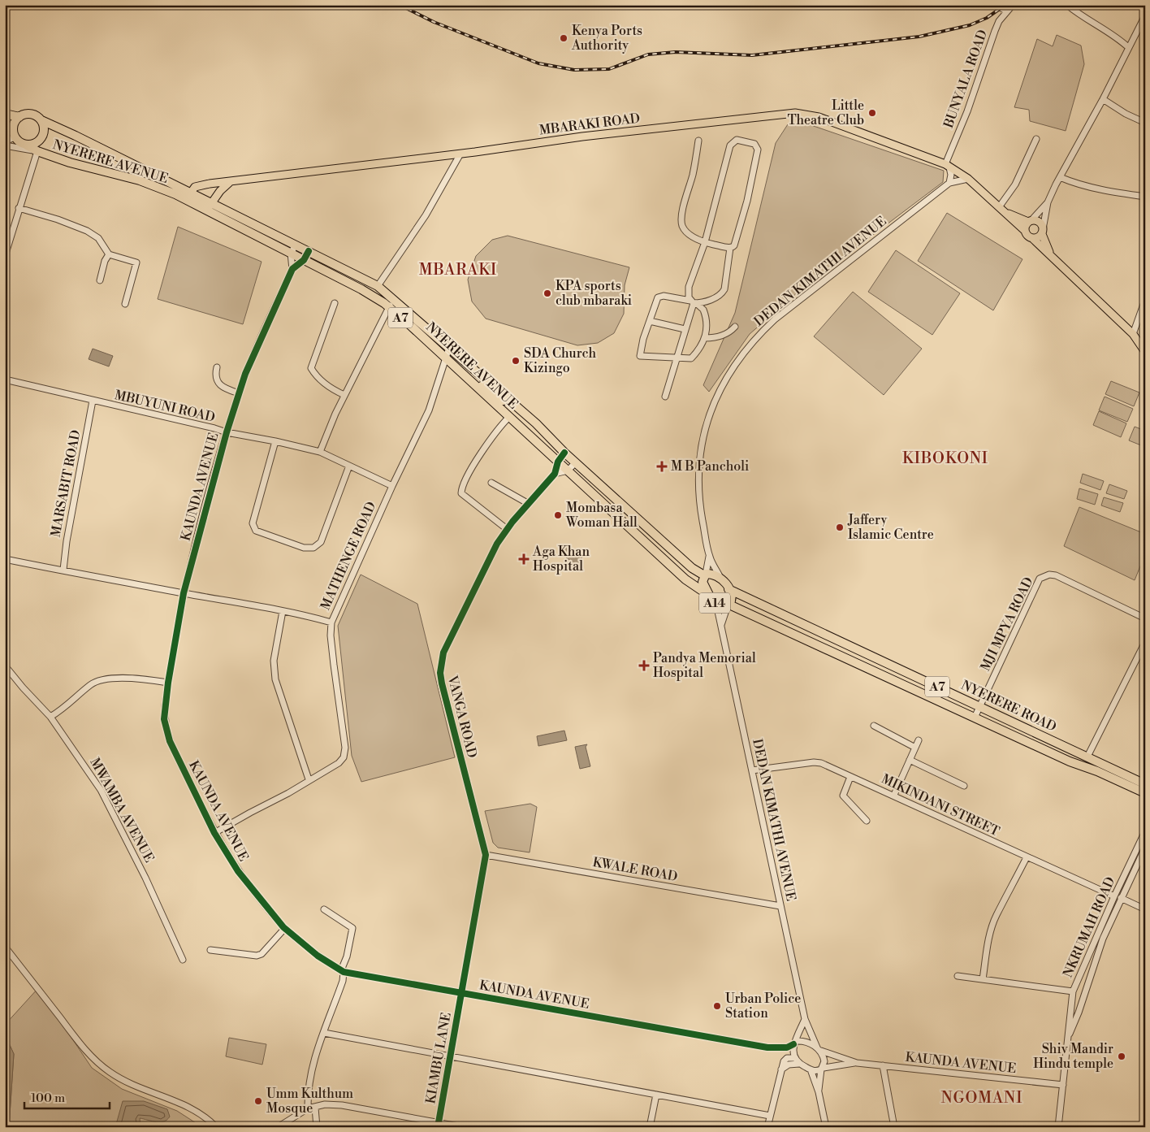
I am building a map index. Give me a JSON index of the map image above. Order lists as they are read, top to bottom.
{
  "streets": {
    "highway": [
      "NYERERE AVENUE",
      "A7",
      "A14",
      "NYERERE ROAD"
    ],
    "main road": ["MBARAKI ROAD"],
    "street": [
      "BUNYALA ROAD",
      "DEDAN KIMATHI AVENUE",
      "MBUYUNI ROAD",
      "MARSABIT ROAD",
      "KAUNDA AVENUE",
      "MATHENGE ROAD",
      "MJI MPYA ROAD",
      "VANGA ROAD",
      "MIKINDANI STREET",
      "MWAMBA AVENUE",
      "KWALE ROAD",
      "NKRUMAH ROAD",
      "KIAMBU LANE"
    ]
  },
  "crossings": [
    ["BUNYALA ROAD", "MBARAKI ROAD"],
    ["MBARAKI ROAD", "NYERERE AVENUE"],
    ["MBARAKI ROAD", "DEDAN KIMATHI AVENUE"],
    ["NYERERE AVENUE", "KAUNDA AVENUE"],
    ["NYERERE AVENUE", "MATHENGE ROAD"],
    ["NYERERE AVENUE", "A14"],
    ["NYERERE AVENUE", "VANGA ROAD"],
    ["DEDAN KIMATHI AVENUE", "A14"],
    ["DEDAN KIMATHI AVENUE", "NYERERE ROAD"],
    ["DEDAN KIMATHI AVENUE", "MIKINDANI STREET"],
    ["DEDAN KIMATHI AVENUE", "KWALE ROAD"],
    ["MBUYUNI ROAD", "MARSABIT ROAD"],
    ["MBUYUNI ROAD", "KAUNDA AVENUE"],
    ["MBUYUNI ROAD", "MATHENGE ROAD"],
    ["KAUNDA AVENUE", "MATHENGE ROAD"],
    ["KAUNDA AVENUE", "VANGA ROAD"],
    ["KAUNDA AVENUE", "NKRUMAH ROAD"],
    ["KAUNDA AVENUE", "KIAMBU LANE"],
    ["A14", "NYERERE ROAD"],
    ["MJI MPYA ROAD", "NYERERE ROAD"],
    ["VANGA ROAD", "KWALE ROAD"],
    ["VANGA ROAD", "KIAMBU LANE"],
    ["MIKINDANI STREET", "NKRUMAH ROAD"]
  ],
  "districts": ["MBARAKI", "KIBOKONI", "NGOMANI"],
  "places": {
    "other": [
      "Kenya Ports Authority",
      "Little Theatre Club",
      "KPA sports club mbaraki",
      "SDA Church Kizingo",
      "Mombasa Woman Hall",
      "Jaffery Islamic Centre",
      "Urban Police Station",
      "Shiv Mandir Hindu temple",
      "Umm Kulthum Mosque"
    ],
    "health": ["M B Pancholi", "Aga Khan Hospital", "Pandya Memorial Hospital"]
  },
  "scale_bar": "100 m"
}
